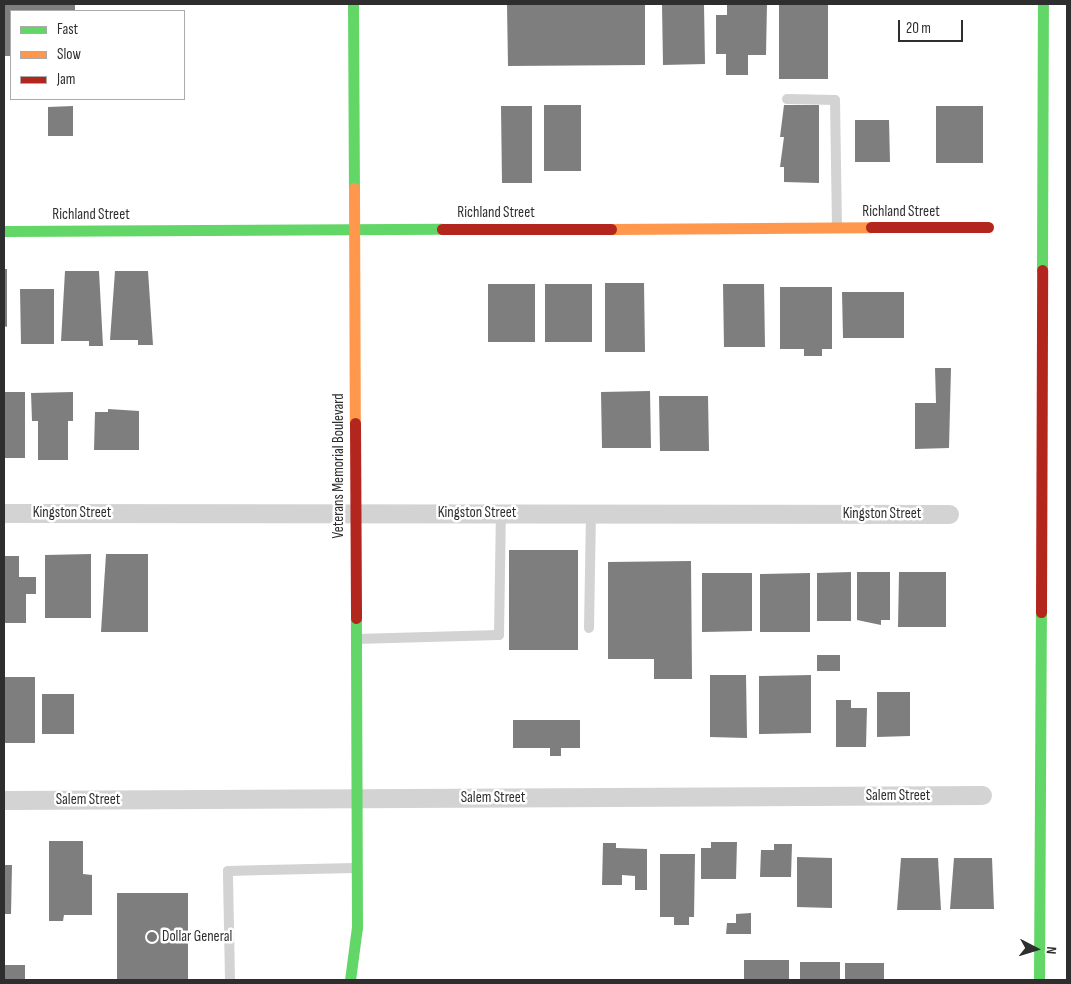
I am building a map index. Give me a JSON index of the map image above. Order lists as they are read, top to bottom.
{
  "streets": {
    "main road": ["Richland Street", "Veterans Memorial Boulevard"],
    "street": ["Kingston Street", "Salem Street"]
  },
  "crossings": [
    ["Richland Street", "Veterans Memorial Boulevard"],
    ["Veterans Memorial Boulevard", "Kingston Street"],
    ["Veterans Memorial Boulevard", "Salem Street"]
  ],
  "places": ["Dollar General"],
  "legend": ["Fast", "Slow", "Jam"],
  "scale_bar": "20 m",
  "north": "right"
}
